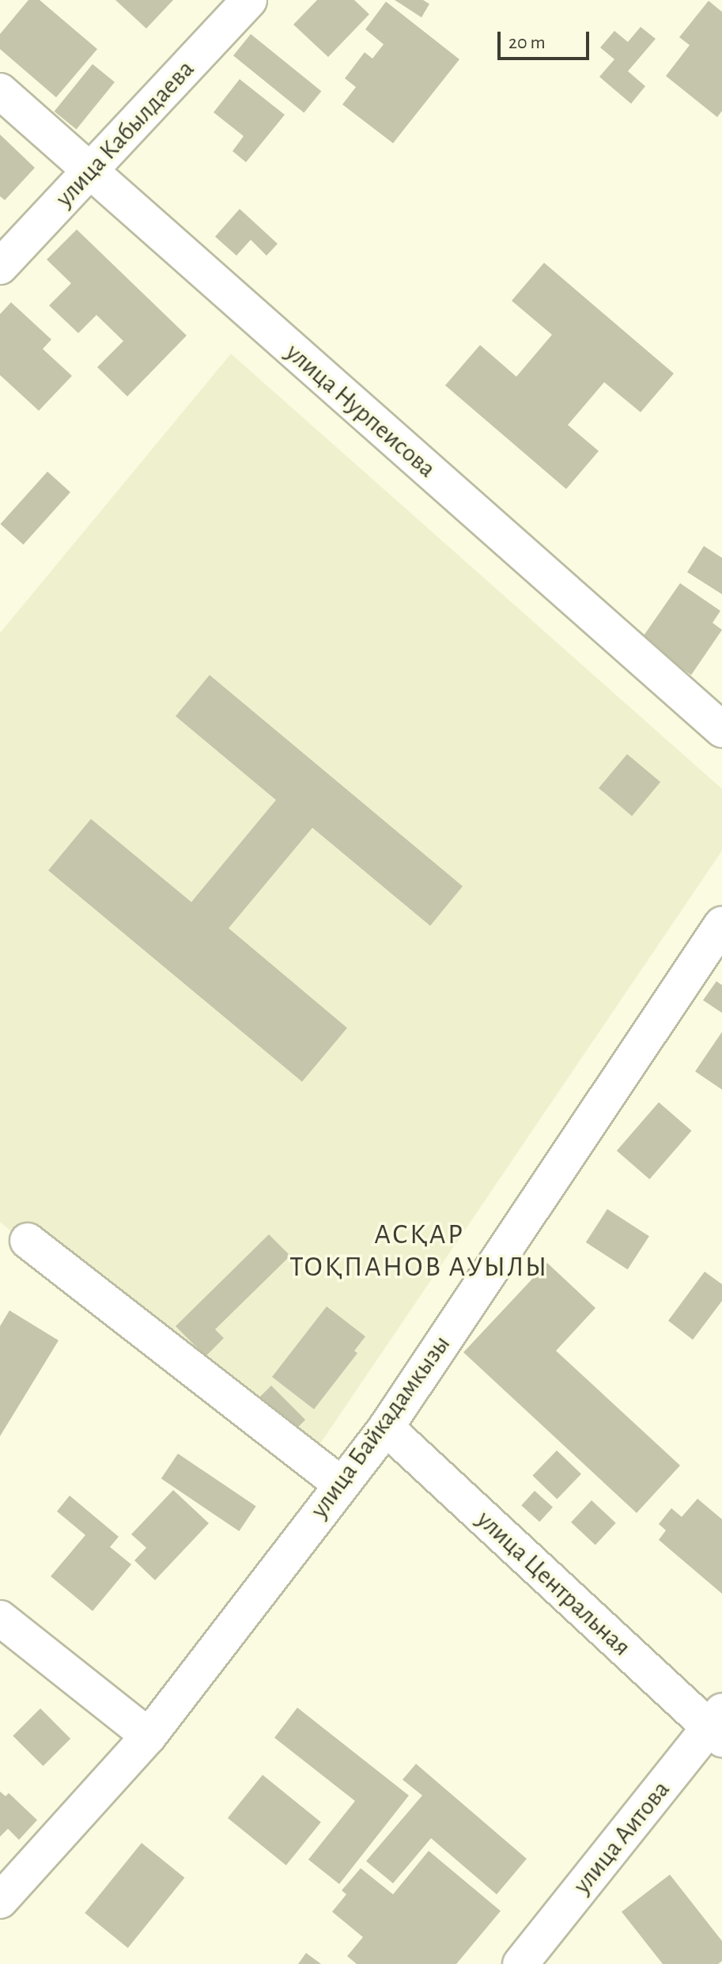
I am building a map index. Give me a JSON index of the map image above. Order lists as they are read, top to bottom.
{
  "streets": {
    "street": [
      "улица Кабылдаева",
      "улица Нурпеисова",
      "улица Байкадамкызы",
      "улица Центральная",
      "улица Аитова"
    ]
  },
  "crossings": [
    ["улица Кабылдаева", "улица Нурпеисова"],
    ["улица Байкадамкызы", "улица Центральная"],
    ["улица Центральная", "улица Аитова"]
  ],
  "districts": ["АСҚАР ТОҚПАНОВ АУЫЛЫ"],
  "scale_bar": "20 m"
}
